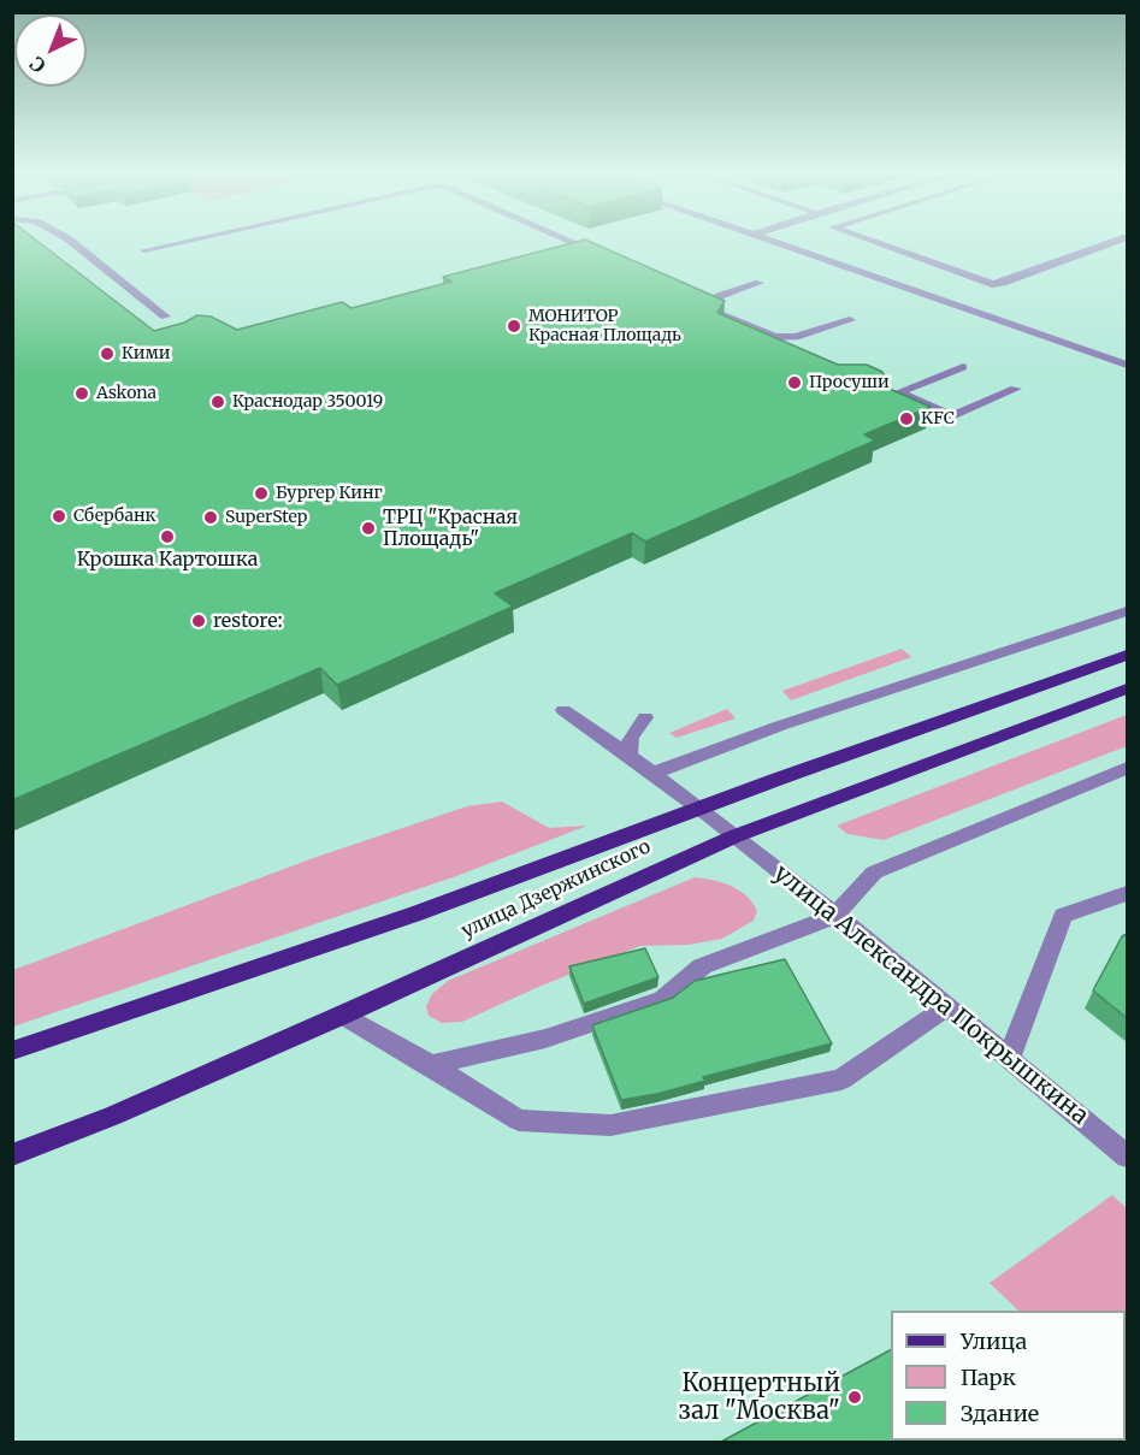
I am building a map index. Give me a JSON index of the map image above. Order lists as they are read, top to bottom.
{
  "streets": {
    "main road": ["улица Дзержинского"],
    "street": ["улица Александра Покрышкина"]
  },
  "crossings": [
    ["улица Дзержинского", "улица Александра Покрышкина"]
  ],
  "places": [
    "МОНИТОР Красная Площадь",
    "Кими",
    "Просуши",
    "Askona",
    "Краснодар 350019",
    "KFC",
    "Бургер Кинг",
    "Сбербанк",
    "SuperStep",
    "ТРЦ \"Красная Площадь\"",
    "Крошка Картошка",
    "restore:",
    "Концертный зал \"Москва\""
  ],
  "legend": ["Улица", "Парк", "Здание"],
  "north": "bottom left"
}
